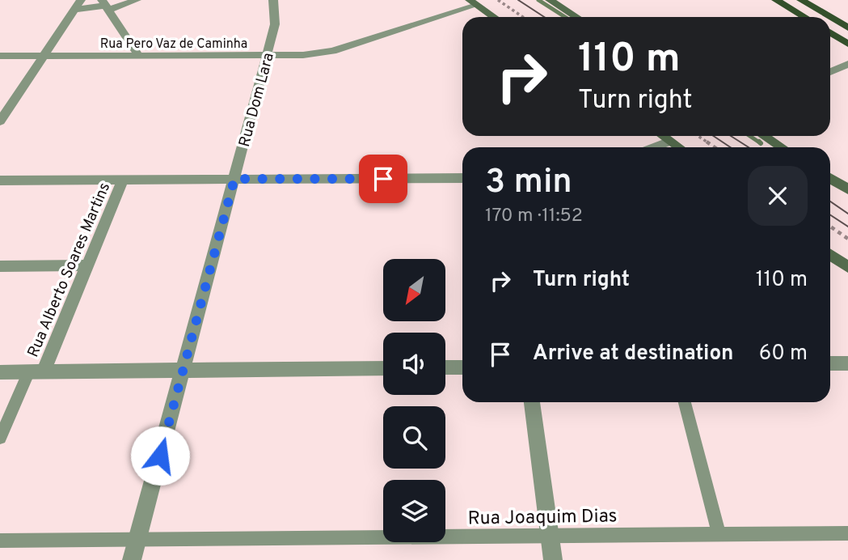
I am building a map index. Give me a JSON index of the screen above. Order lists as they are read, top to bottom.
{
  "streets": {
    "street": ["Rua Pero Vaz de Caminha", "Rua Dom Lara", "Rua Alberto Soares Martins"],
    "lane": ["Rua Joaquim Dias"]
  },
  "crossings": [
    ["Rua Pero Vaz de Caminha", "Rua Dom Lara"],
    ["Rua Dom Lara", "Rua Joaquim Dias"]
  ],
  "north": "bottom left",
  "page": {
    "turn": ["110 m", "Turn right"],
    "heading": ["3 min", "170 m · 11:52"],
    "list": [
      {
        "name": "Turn right",
        "value": "110 m"
      },
      {
        "name": "Arrive at destination",
        "value": "60 m"
      }
    ]
  }
}
